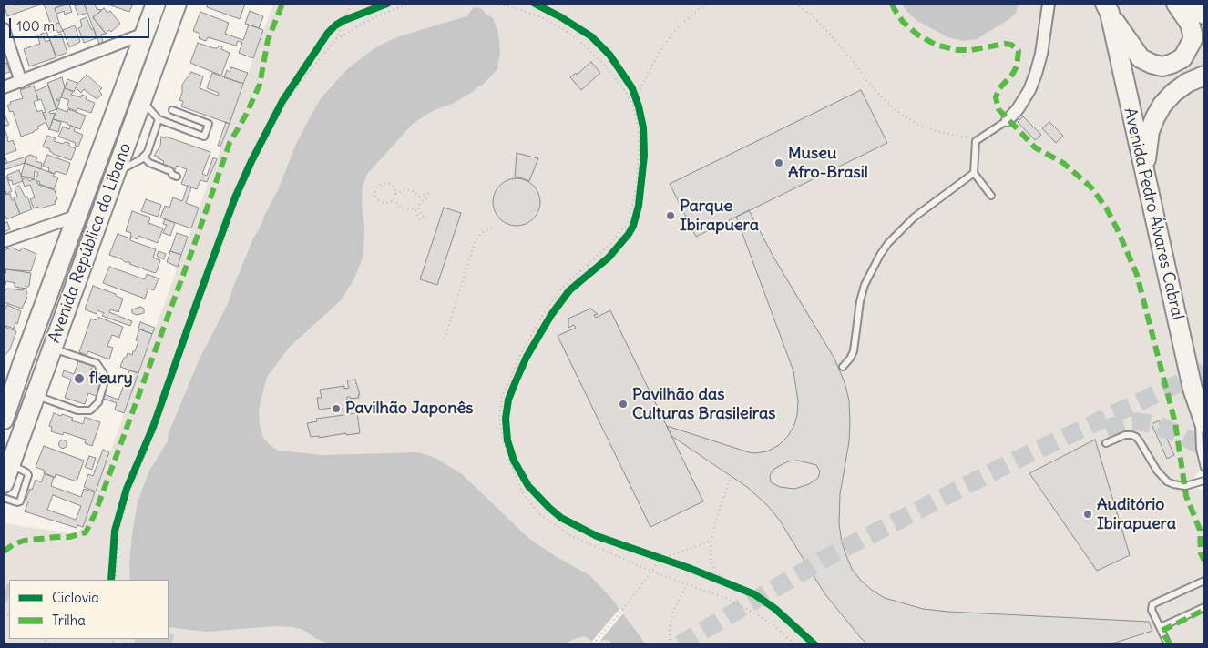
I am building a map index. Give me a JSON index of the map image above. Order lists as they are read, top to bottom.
{
  "streets": {
    "main road": ["Avenida Pedro Álvares Cabral", "Avenida República do Líbano"]
  },
  "places": [
    "Museu Afro-Brasil",
    "Parque Ibirapuera",
    "fleury",
    "Pavilhão das Culturas Brasileiras",
    "Pavilhão Japonês",
    "Auditório Ibirapuera"
  ],
  "legend": ["Ciclovia", "Trilha"],
  "scale_bar": "100 m"
}
